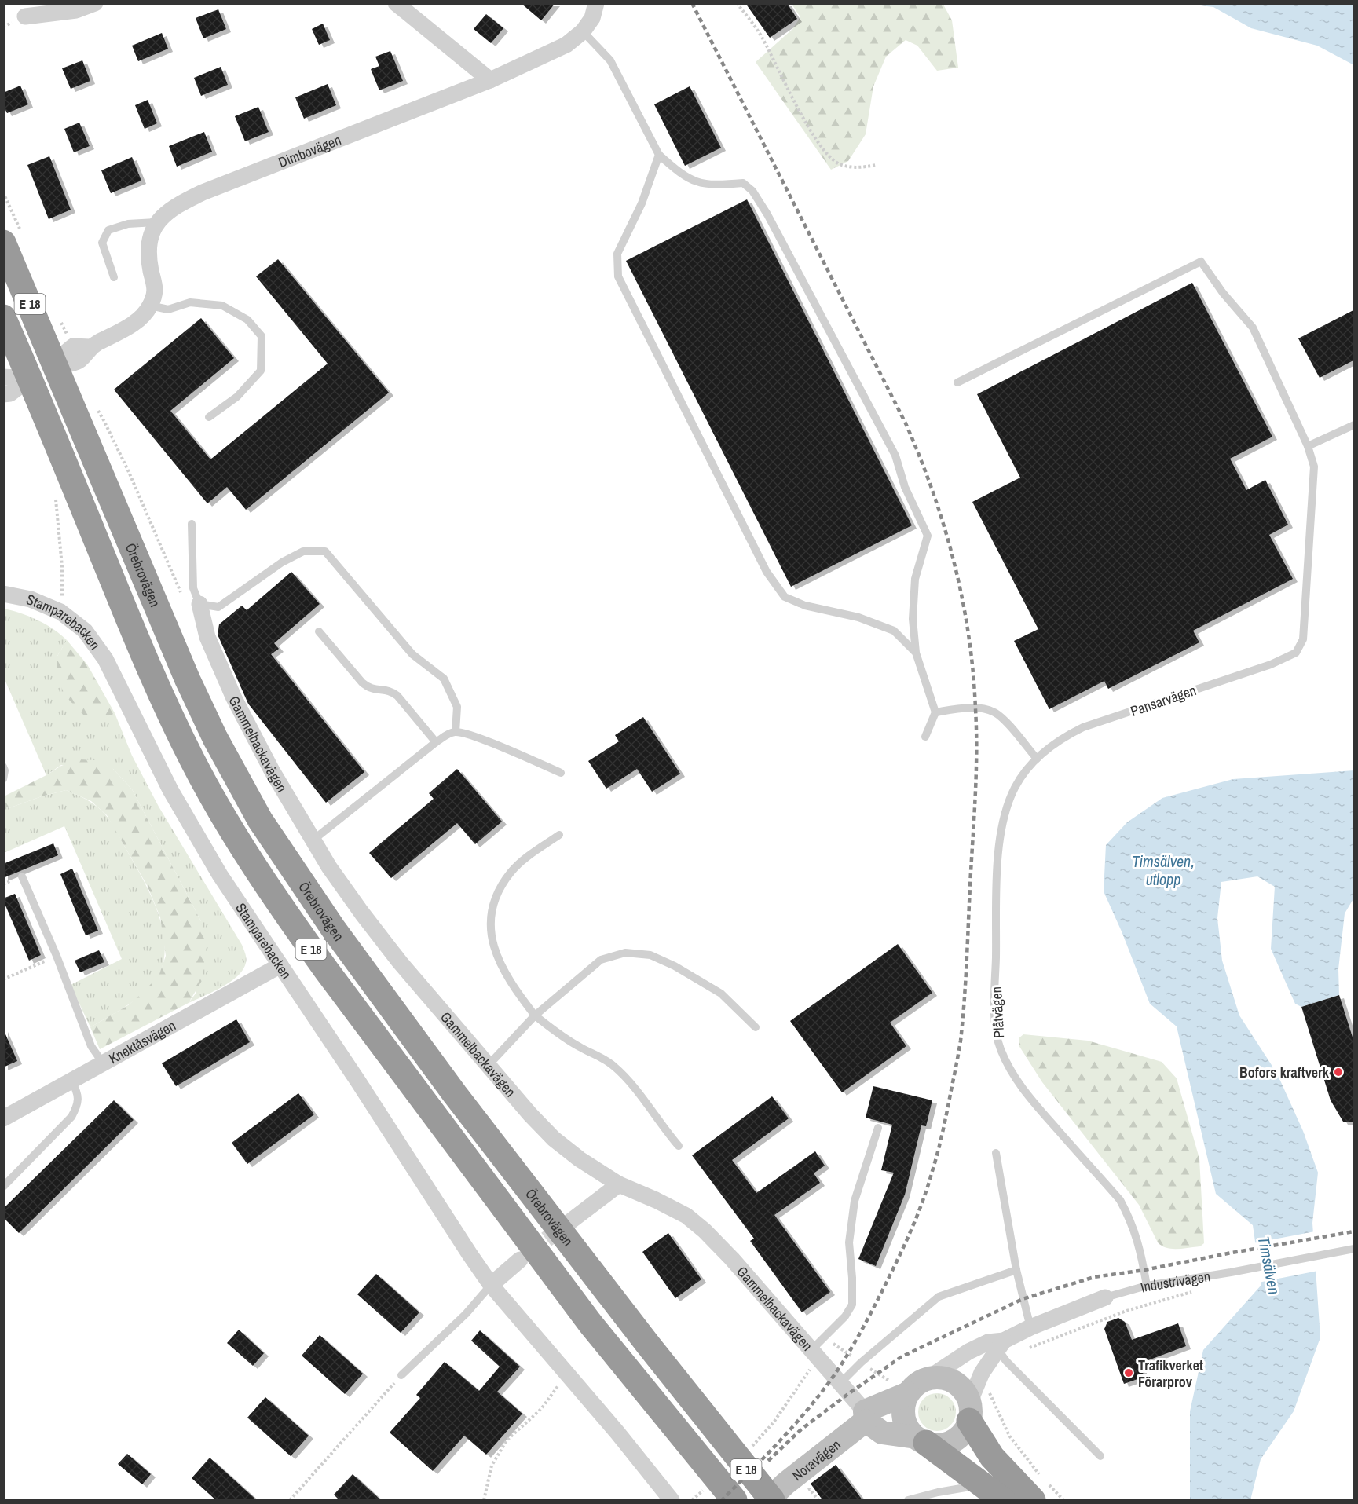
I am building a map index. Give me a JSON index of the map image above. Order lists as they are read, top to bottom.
{
  "streets": {
    "highway": ["E 18", "Örebrovägen"],
    "street": [
      "Dimbovägen",
      "Stamparebacken",
      "Gammelbackavägen",
      "Knektåsvägen",
      "Industrivägen",
      "Noravägen"
    ],
    "lane": ["Pansarvägen", "Plåtvägen"]
  },
  "crossings": [
    ["Stamparebacken", "Knektåsvägen"],
    ["Pansarvägen", "Plåtvägen"],
    ["Gammelbackavägen", "Noravägen"],
    ["Plåtvägen", "Industrivägen"],
    ["Industrivägen", "Noravägen"]
  ],
  "water": ["Timsälven, utlopp", "Timsälven"],
  "places": ["Bofors kraftverk", "Trafikverket Förarprov"]
}
